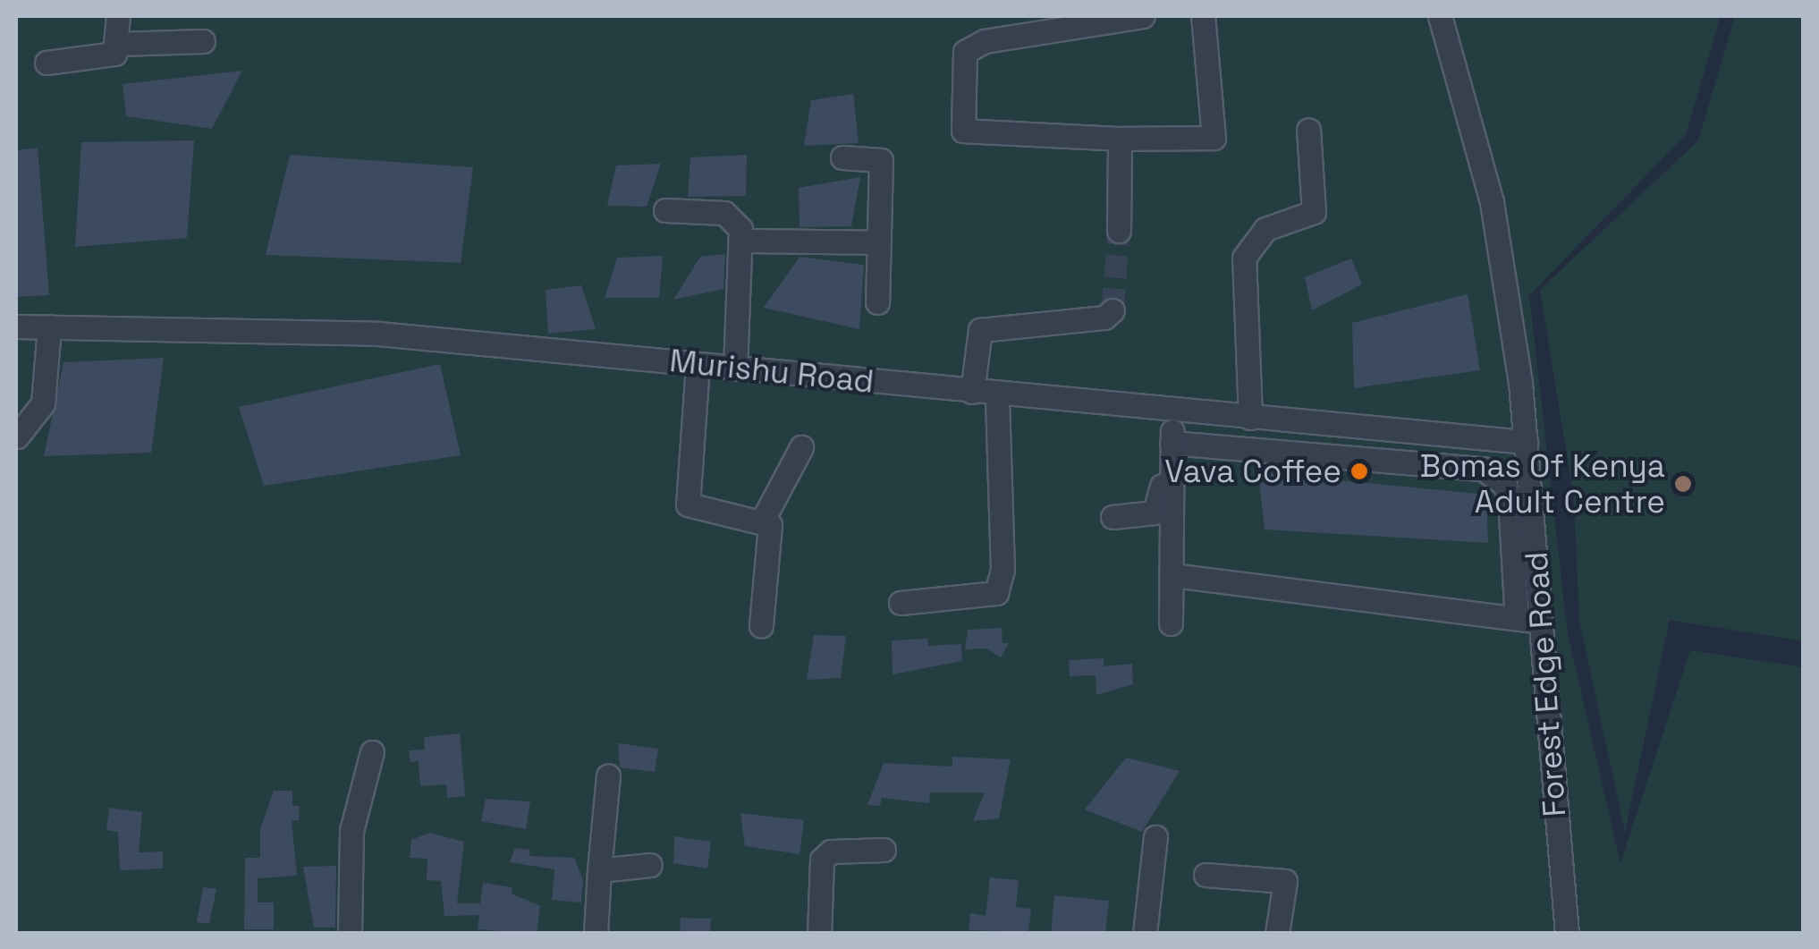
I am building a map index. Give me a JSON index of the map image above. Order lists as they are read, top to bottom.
{
  "streets": {
    "street": ["Murishu Road", "Forest Edge Road"]
  },
  "crossings": [
    ["Murishu Road", "Forest Edge Road"]
  ],
  "places": ["Vava Coffee", "Bomas Of Kenya Adult Centre"]
}
